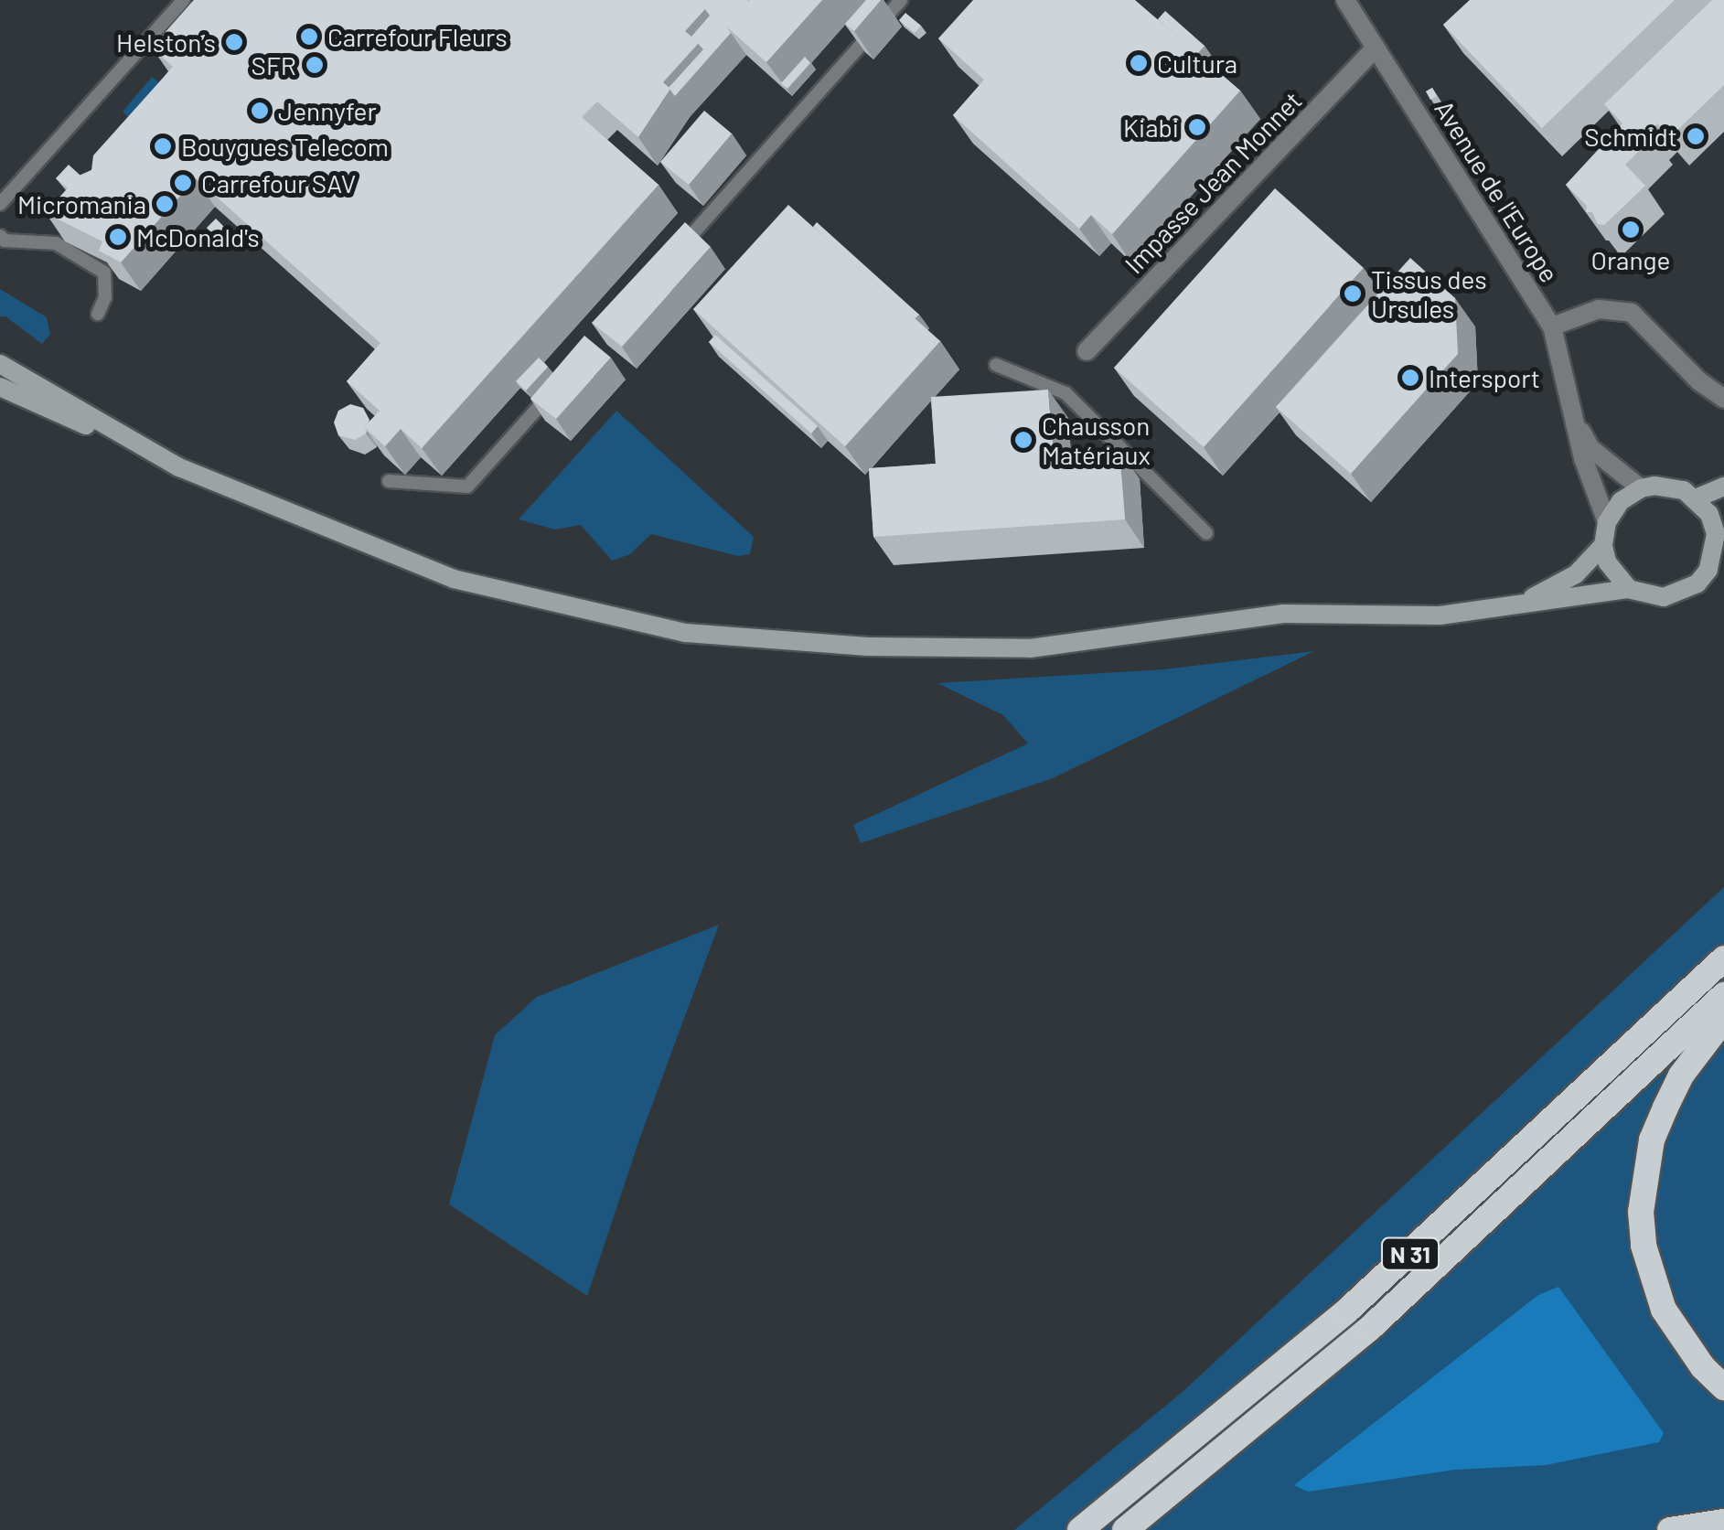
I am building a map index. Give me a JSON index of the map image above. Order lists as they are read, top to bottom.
{
  "streets": {
    "highway": ["N 31"],
    "street": ["Impasse Jean Monnet", "Avenue de l'Europe"]
  },
  "crossings": [
    ["Impasse Jean Monnet", "Avenue de l'Europe"]
  ],
  "places": [
    "Carrefour Fleurs",
    "Helston’s",
    "Cultura",
    "SFR",
    "Jennyfer",
    "Kiabi",
    "Schmidt",
    "Bouygues Telecom",
    "Carrefour SAV",
    "Micromania",
    "Orange",
    "McDonald's",
    "Tissus des Ursules",
    "Intersport",
    "Chausson Matériaux"
  ]
}
